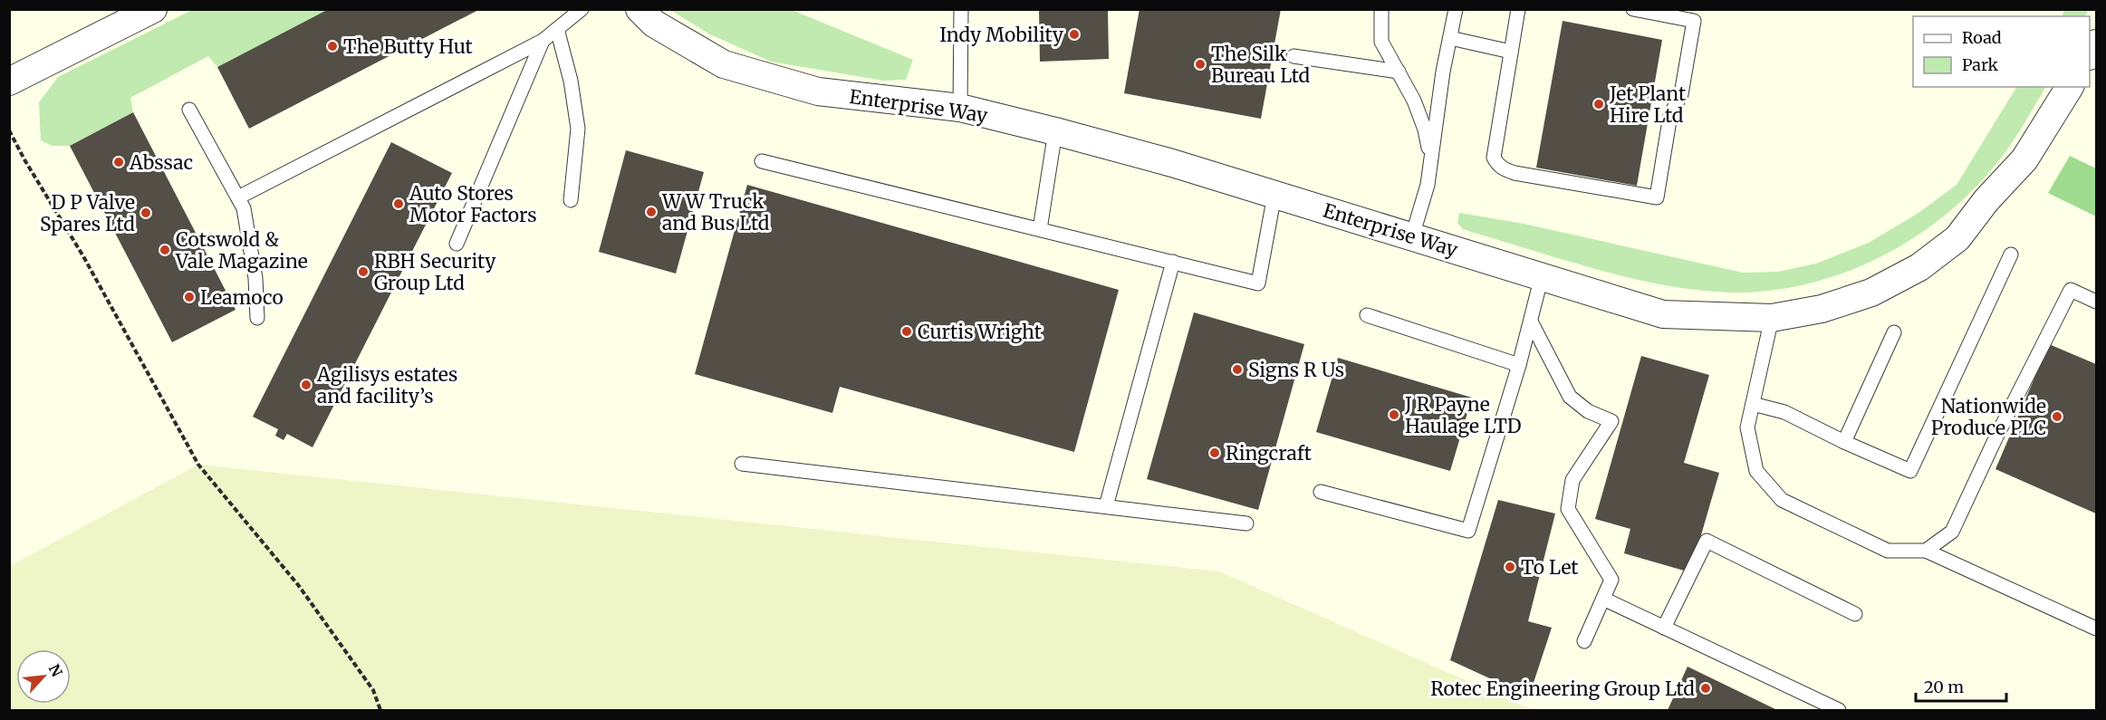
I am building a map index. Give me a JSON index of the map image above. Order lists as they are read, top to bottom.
{
  "streets": {
    "street": ["Enterprise Way"]
  },
  "places": [
    "Indy Mobility",
    "The Butty Hut",
    "The Silk Bureau Ltd",
    "Jet Plant Hire Ltd",
    "Abssac",
    "Auto Stores Motor Factors",
    "W W Truck and Bus Ltd",
    "D P Valve Spares Ltd",
    "Cotswold & Vale Magazine",
    "RBH Security Group Ltd",
    "Leamoco",
    "Curtis Wright",
    "Signs R Us",
    "Agilisys estates and facility’s",
    "J R Payne Haulage LTD",
    "Nationwide Produce PLC",
    "Ringcraft",
    "To Let",
    "Rotec Engineering Group Ltd"
  ],
  "legend": ["Road", "Park"],
  "scale_bar": "20 m",
  "north": "top right"
}
